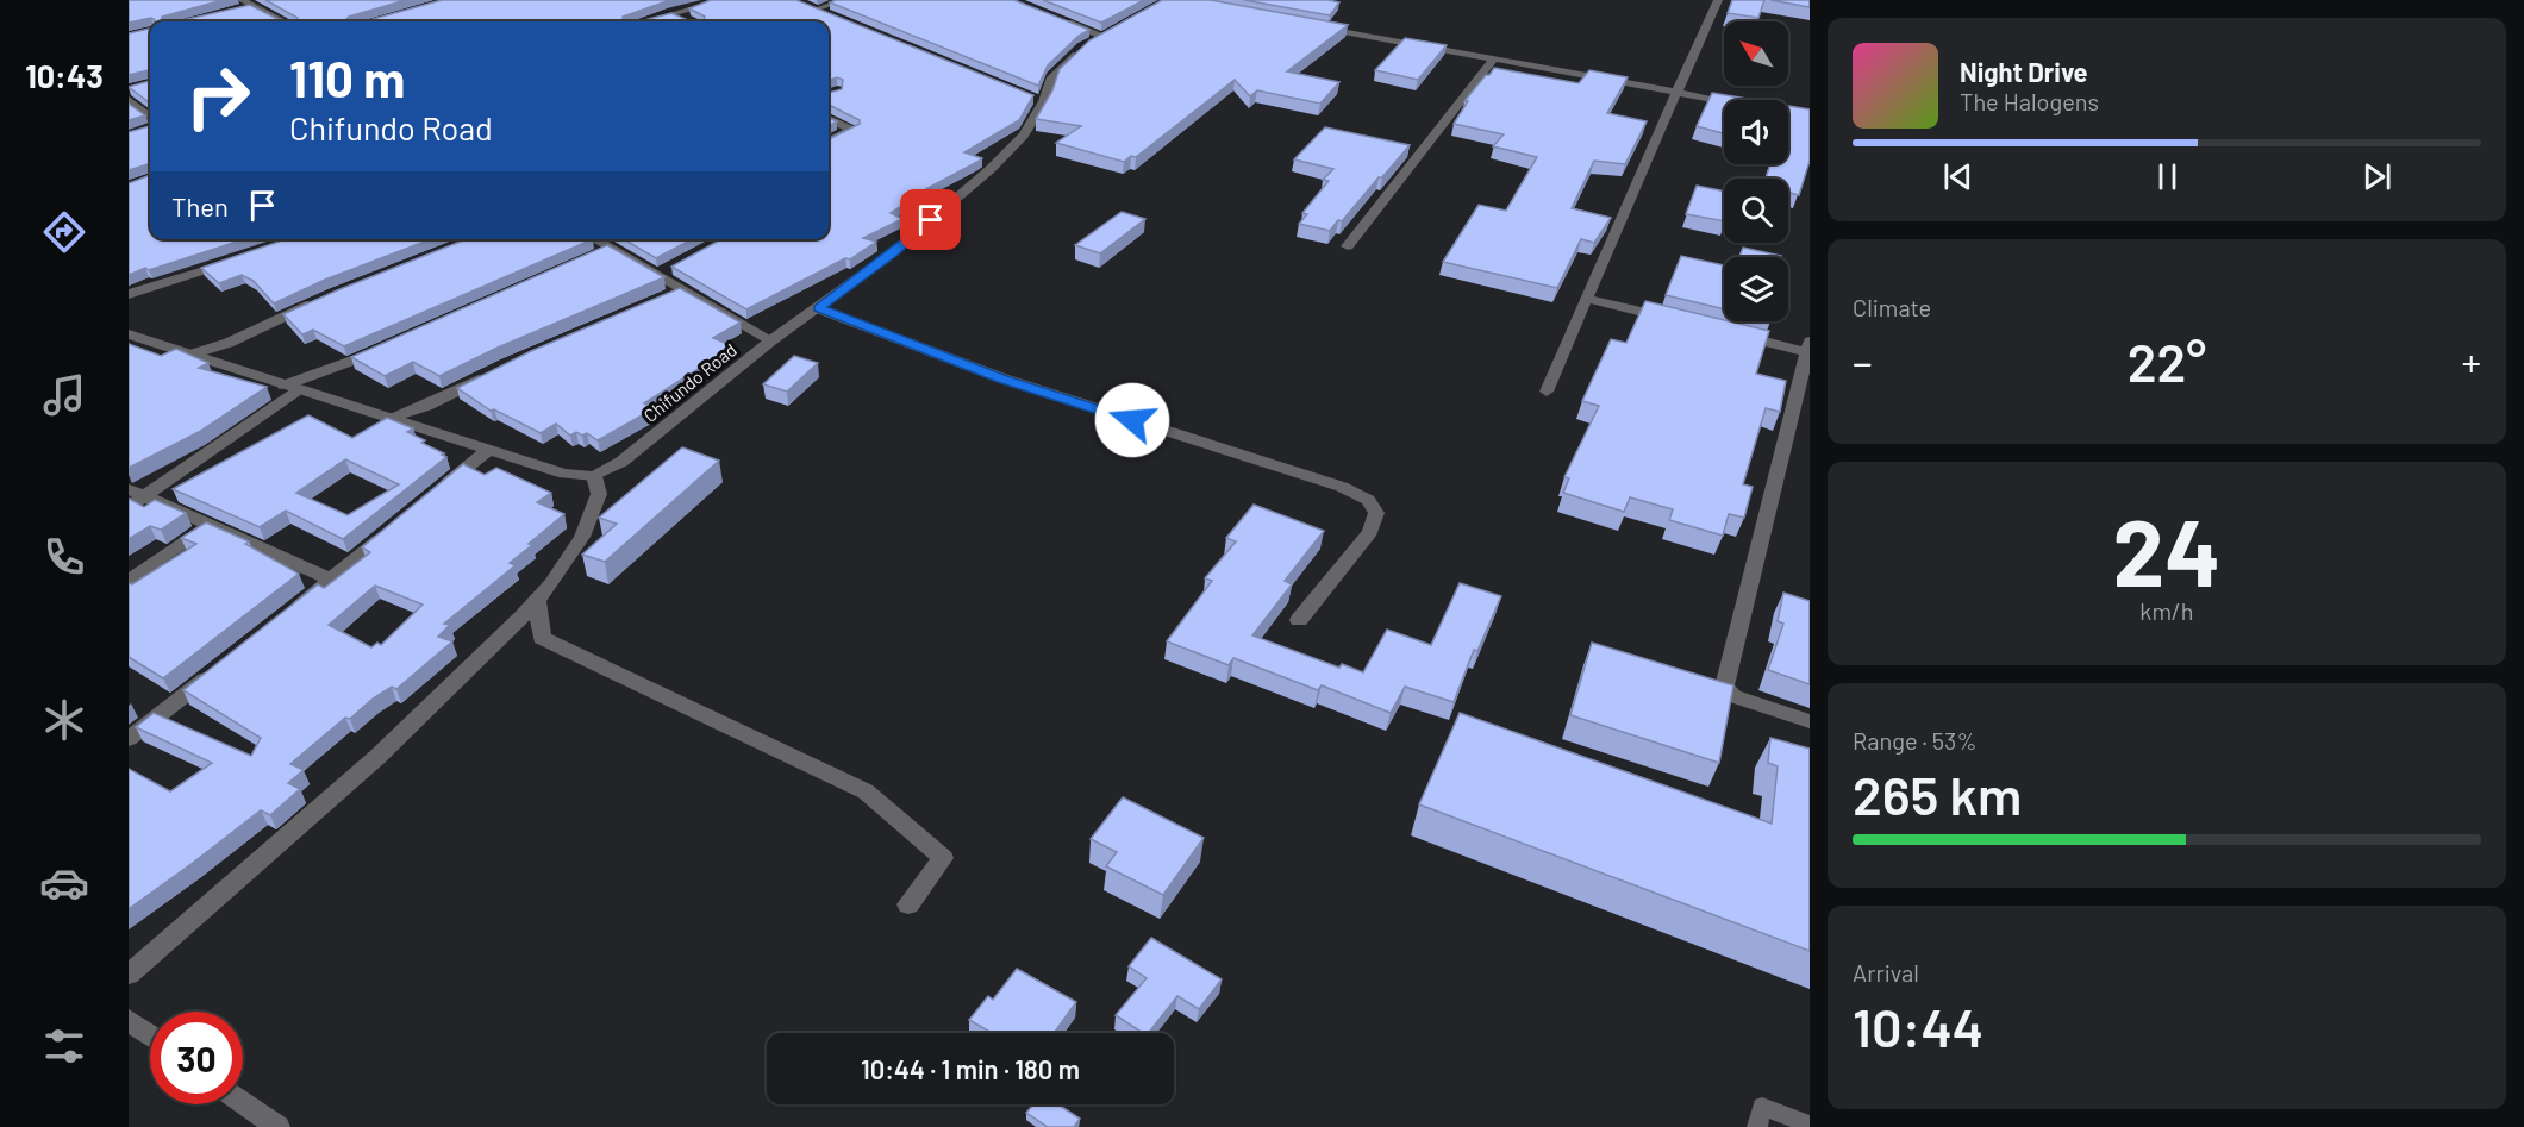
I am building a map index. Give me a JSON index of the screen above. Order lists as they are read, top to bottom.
{
  "streets": {
    "street": ["Chifundo Road"]
  },
  "north": "top left",
  "page": {
    "tabs": "10:43",
    "turn": ["110 m", "Chifundo Road"],
    "song": ["Night Drive", "The Halogens"],
    "then": "Then",
    "tile": [
      "Climate",
      ["24", "km/h"],
      ["Range · 53%", "265 km"],
      ["Arrival", "10:44"]
    ],
    "heat": ["−", "22°", "+"],
    "limit": "30",
    "trip": "10:44 · 1 min · 180 m"
  }
}
